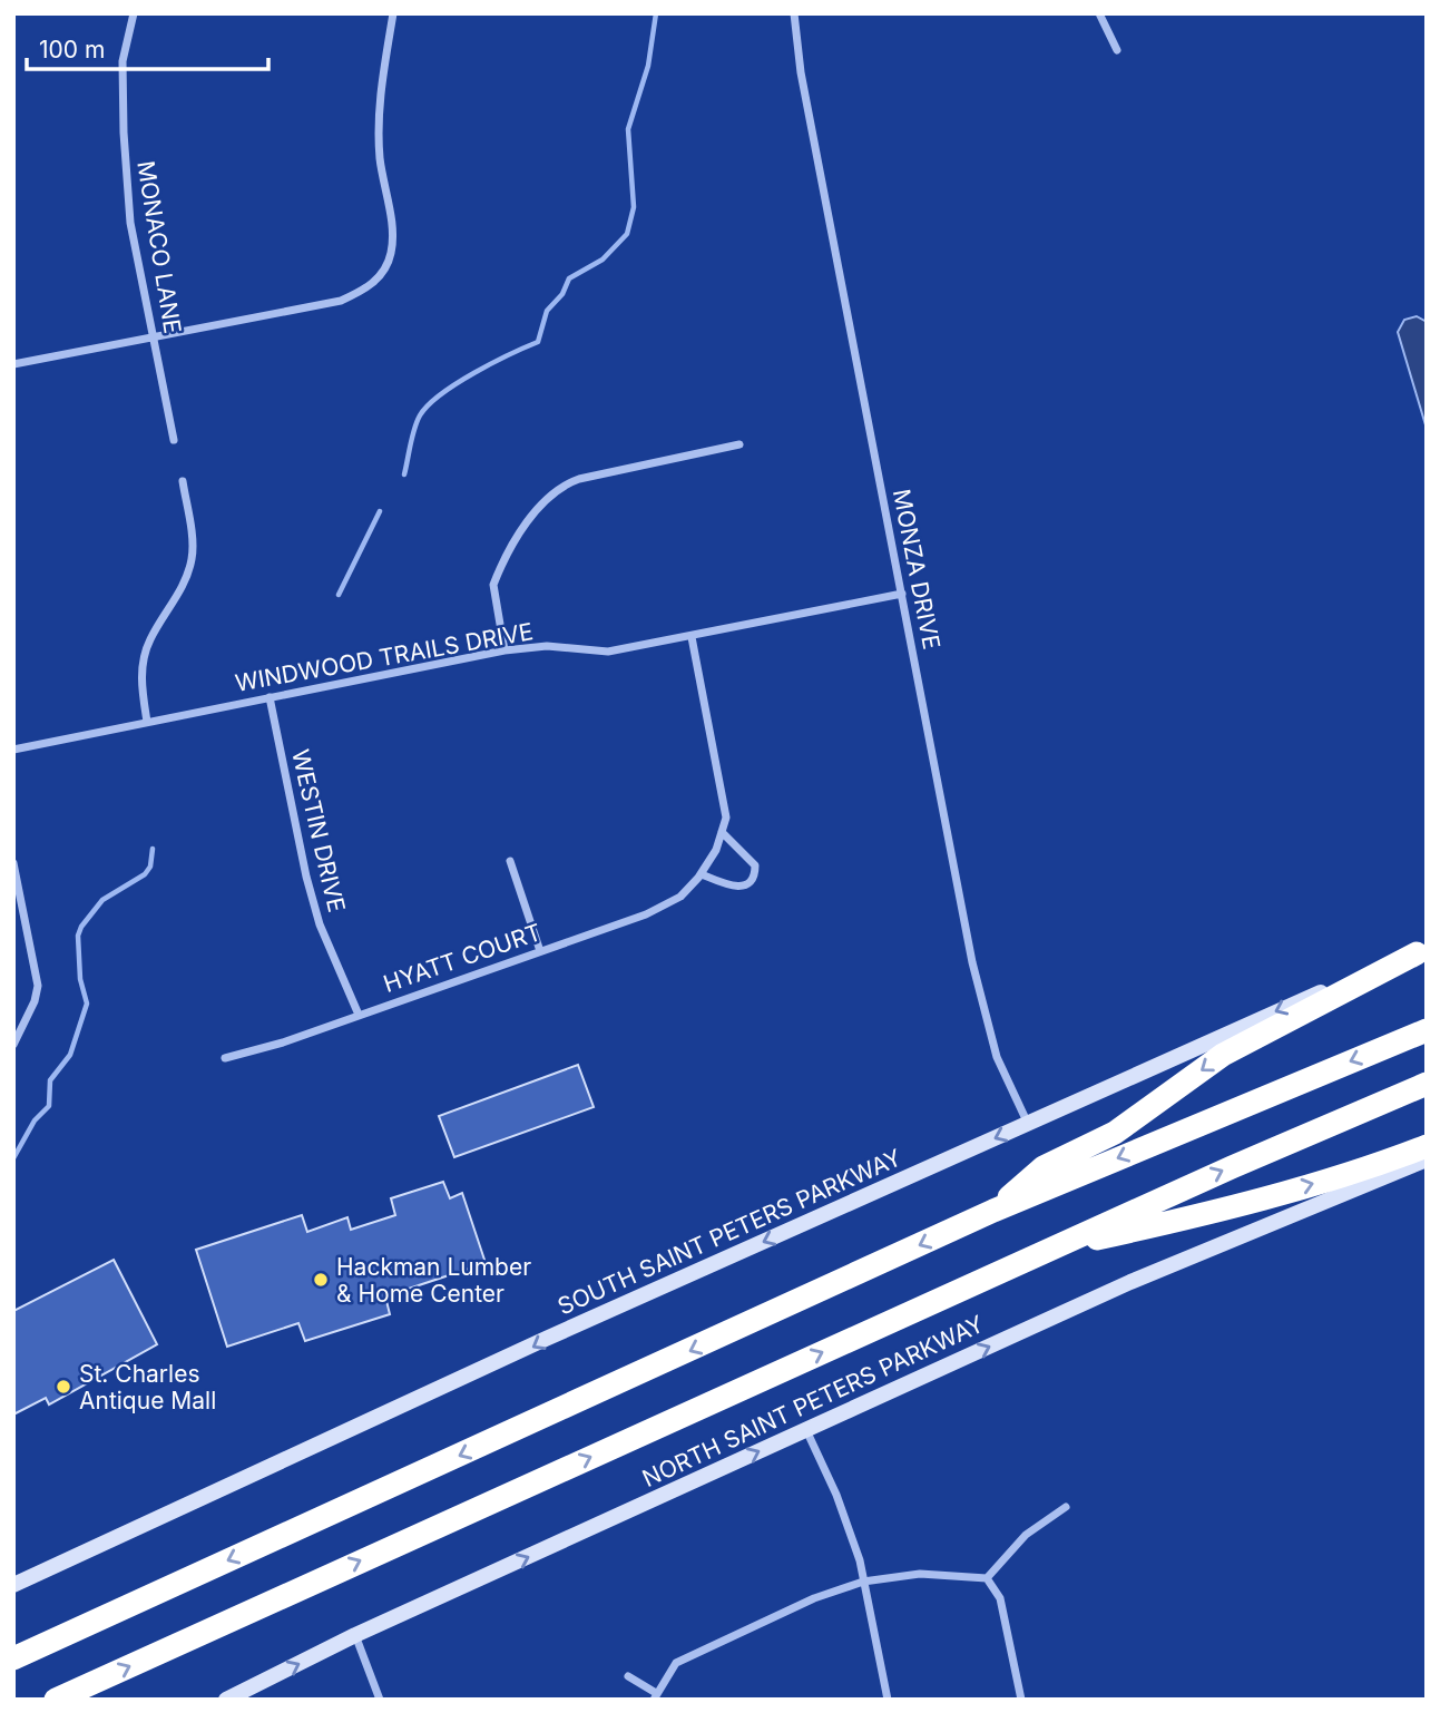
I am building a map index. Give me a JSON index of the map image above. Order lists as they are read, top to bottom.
{
  "streets": {
    "main road": ["SOUTH SAINT PETERS PARKWAY", "NORTH SAINT PETERS PARKWAY"],
    "street": [
      "MONACO LANE",
      "MONZA DRIVE",
      "WINDWOOD TRAILS DRIVE",
      "WESTIN DRIVE",
      "HYATT COURT"
    ]
  },
  "crossings": [
    ["MONZA DRIVE", "WINDWOOD TRAILS DRIVE"],
    ["MONZA DRIVE", "SOUTH SAINT PETERS PARKWAY"],
    ["WINDWOOD TRAILS DRIVE", "WESTIN DRIVE"],
    ["WINDWOOD TRAILS DRIVE", "HYATT COURT"],
    ["WESTIN DRIVE", "HYATT COURT"]
  ],
  "one_way": ["SOUTH SAINT PETERS PARKWAY", "NORTH SAINT PETERS PARKWAY"],
  "places": ["Hackman Lumber & Home Center", "St. Charles Antique Mall"],
  "scale_bar": "100 m"
}
